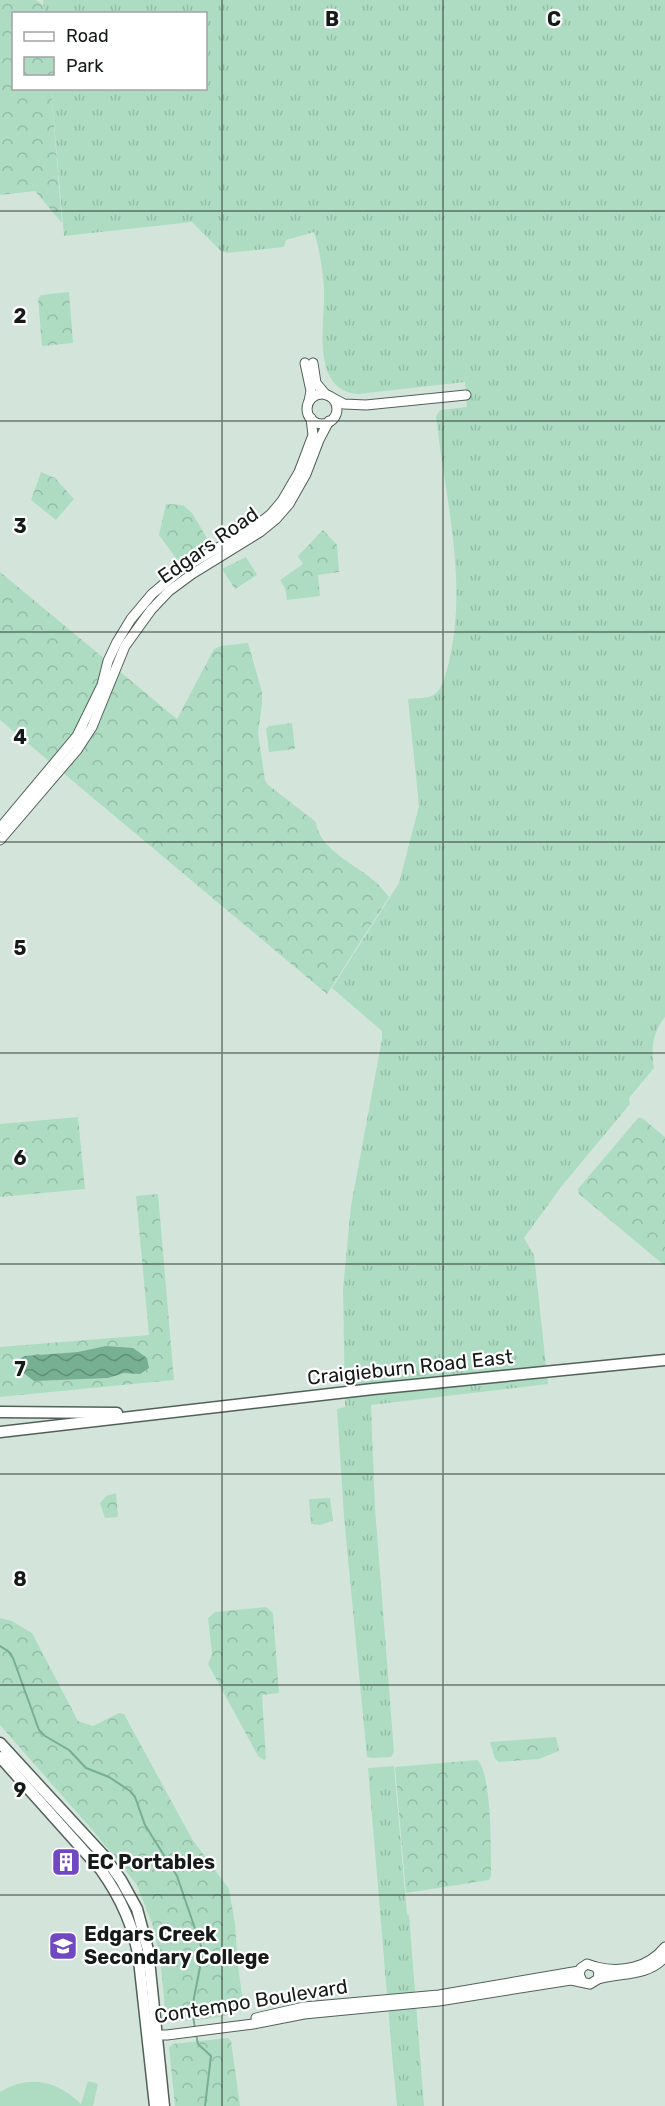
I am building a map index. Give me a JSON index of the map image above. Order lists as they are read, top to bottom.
{
  "streets": {
    "main road": ["Craigieburn Road East"],
    "street": ["Edgars Road", "Contempo Boulevard"]
  },
  "places": {
    "building": ["EC Portables"],
    "school or university": ["Edgars Creek Secondary College"]
  },
  "legend": ["Road", "Park"],
  "grid": {
    "columns": ["B", "C"],
    "rows": [
      "2",
      "3",
      "4",
      "5",
      "6",
      "7",
      "8",
      "9"
    ]
  }
}
